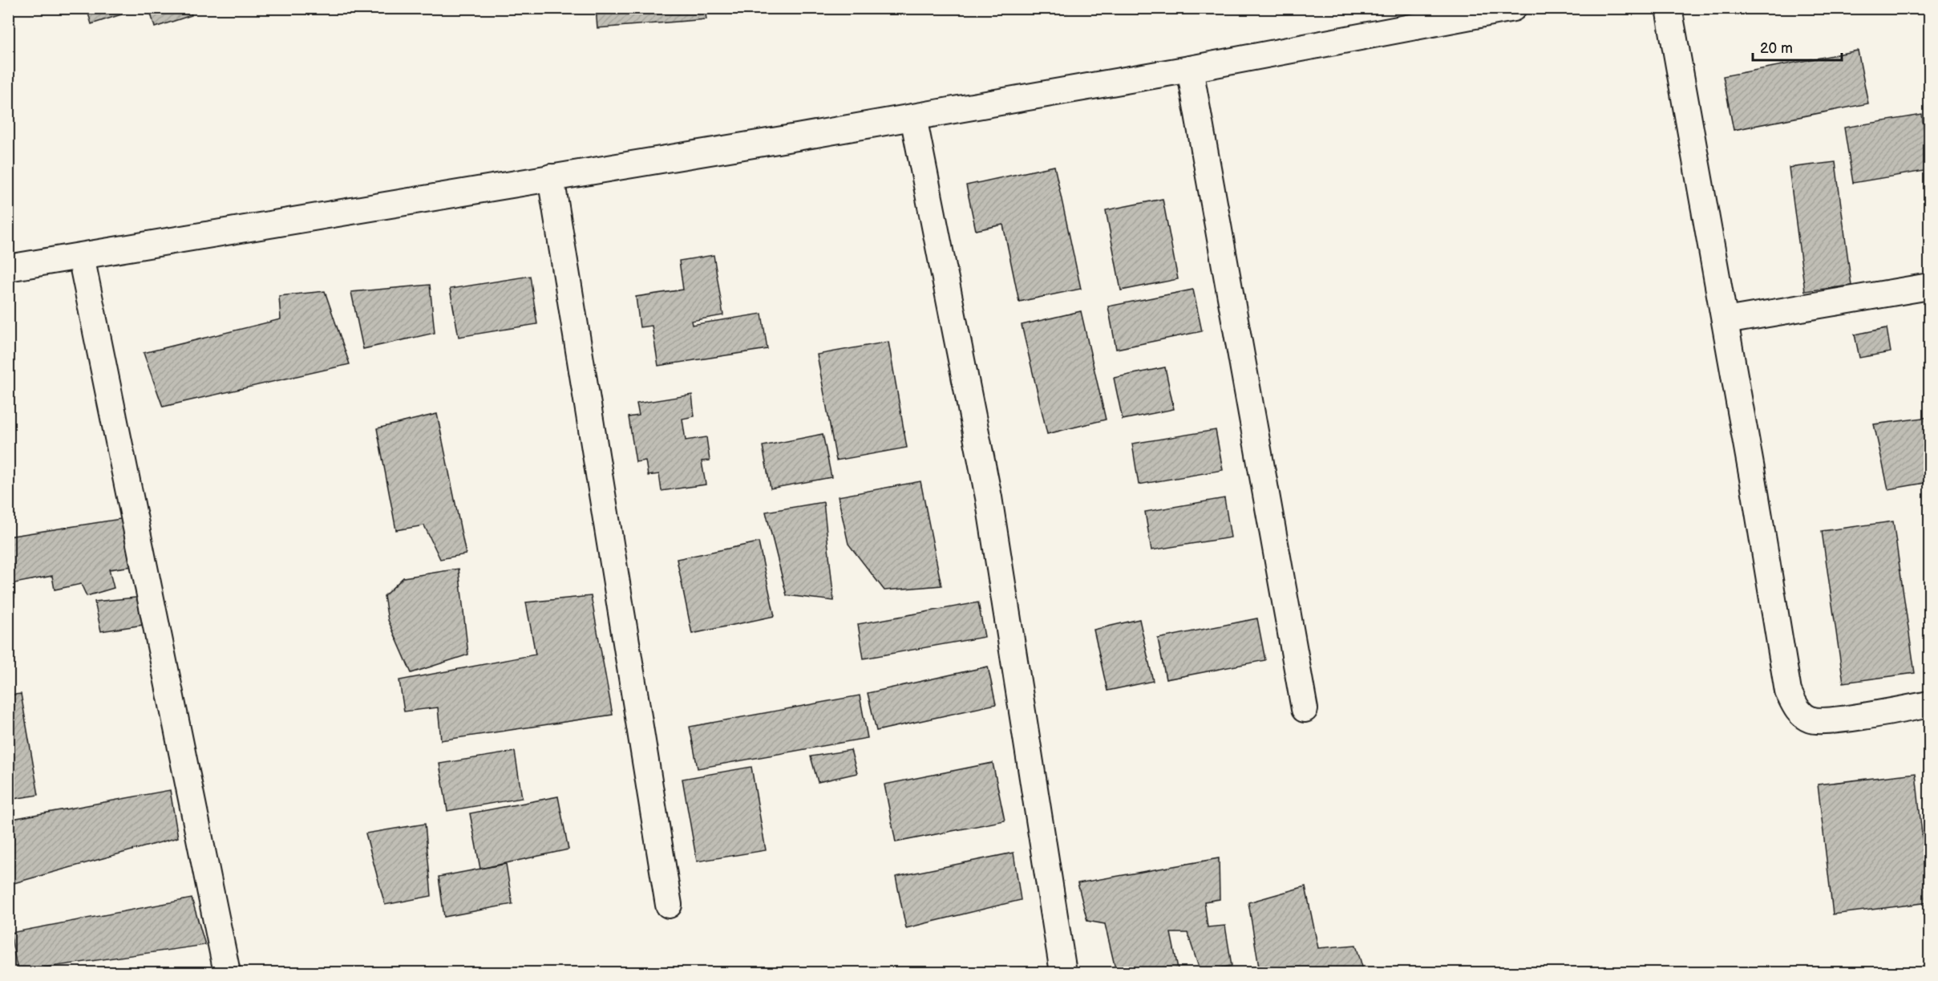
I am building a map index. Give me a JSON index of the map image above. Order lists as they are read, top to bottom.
{
  "scale_bar": "20 m"
}
